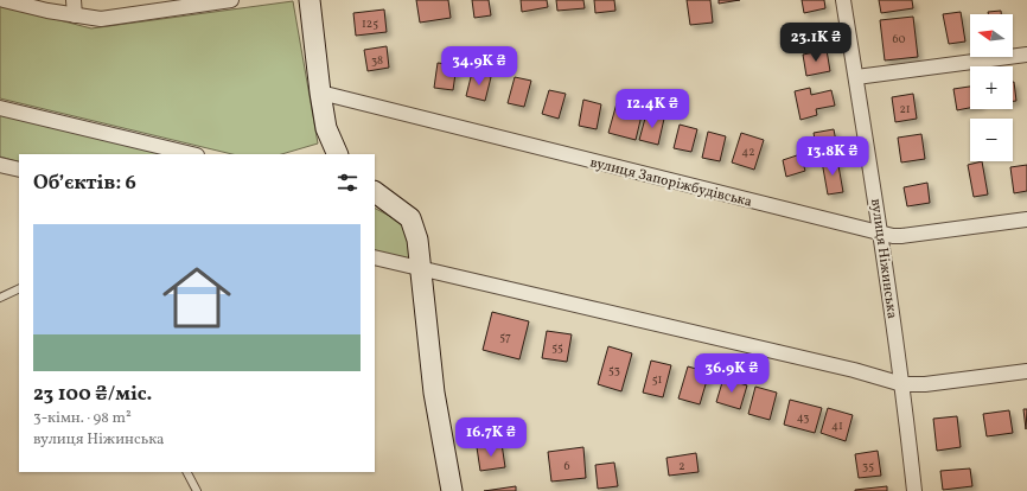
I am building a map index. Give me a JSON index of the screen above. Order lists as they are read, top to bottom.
{
  "streets": {
    "street": ["вулиця Запоріжбудівська", "вулиця Ніжинська"]
  },
  "crossings": [
    ["вулиця Запоріжбудівська", "вулиця Ніжинська"]
  ],
  "house_numbers": [
    "125",
    "60",
    "38",
    "21",
    "42",
    "57",
    "55",
    "53",
    "51",
    "43",
    "41",
    "6",
    "2",
    "35"
  ],
  "north": "left",
  "page": {
    "map_buttons": ["+", "−"],
    "price": [
      "23.1K ₴",
      "34.9K ₴",
      "12.4K ₴",
      "13.8K ₴",
      "36.9K ₴",
      "16.7K ₴"
    ],
    "heading": "Об’єктів: 6",
    "list": [
      {
        "name": "23 100 ₴/міс.",
        "note": "3-кімн. · 98 m² · вулиця Ніжинська"
      }
    ]
  }
}
